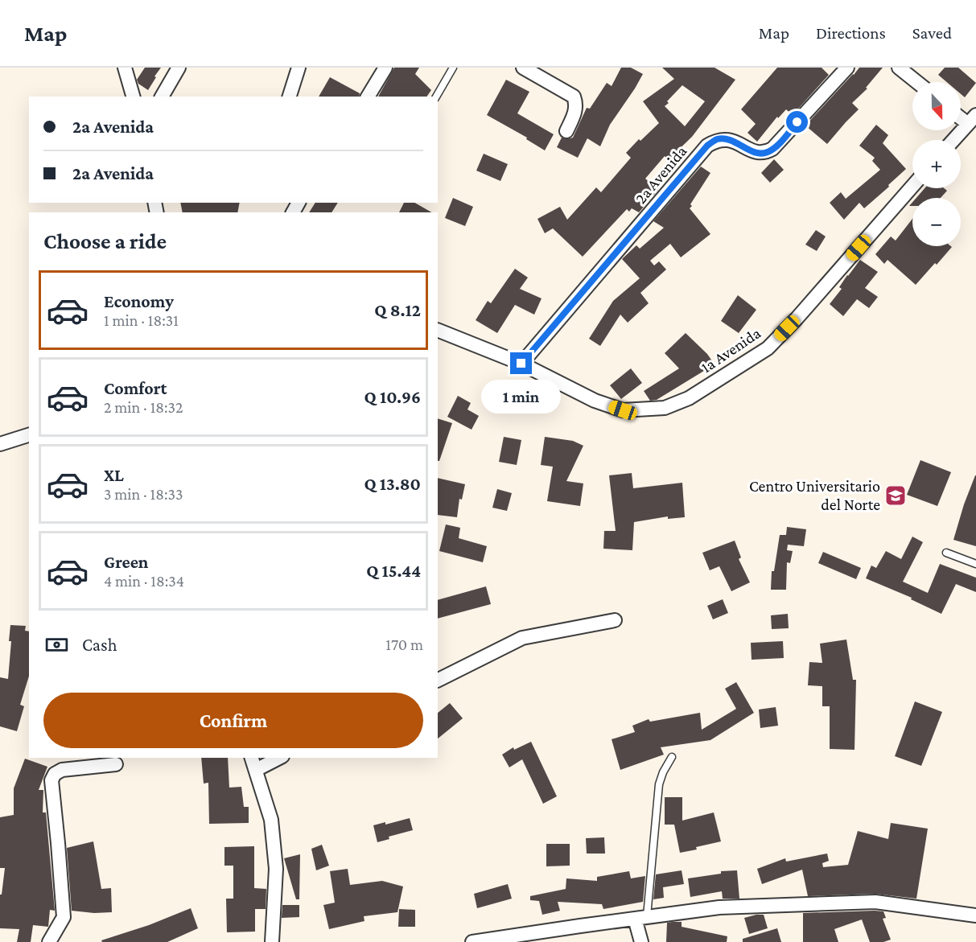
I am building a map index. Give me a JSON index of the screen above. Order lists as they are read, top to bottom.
{
  "streets": {
    "street": ["2a Avenida", "1a Avenida"]
  },
  "crossings": [
    ["2a Avenida", "1a Avenida"]
  ],
  "places": {
    "school or university": ["Centro Universitario del Norte"]
  },
  "north": "bottom",
  "page": {
    "header": "Map",
    "nav": ["Map", "Directions", "Saved"],
    "map_buttons": ["+", "−"],
    "banner": ["2a Avenida", "2a Avenida"],
    "heading": "Choose a ride",
    "list": [
      {
        "name": "Economy",
        "note": "1 min · 18:31",
        "value": "Q 8.12"
      },
      {
        "name": "Comfort",
        "note": "2 min · 18:32",
        "value": "Q 10.96"
      },
      {
        "name": "XL",
        "note": "3 min · 18:33",
        "value": "Q 13.80"
      },
      {
        "name": "Green",
        "note": "4 min · 18:34",
        "value": "Q 15.44"
      }
    ],
    "bubble": "1 min",
    "pay": ["Cash", "170 m"],
    "buttons": "Confirm"
  }
}
